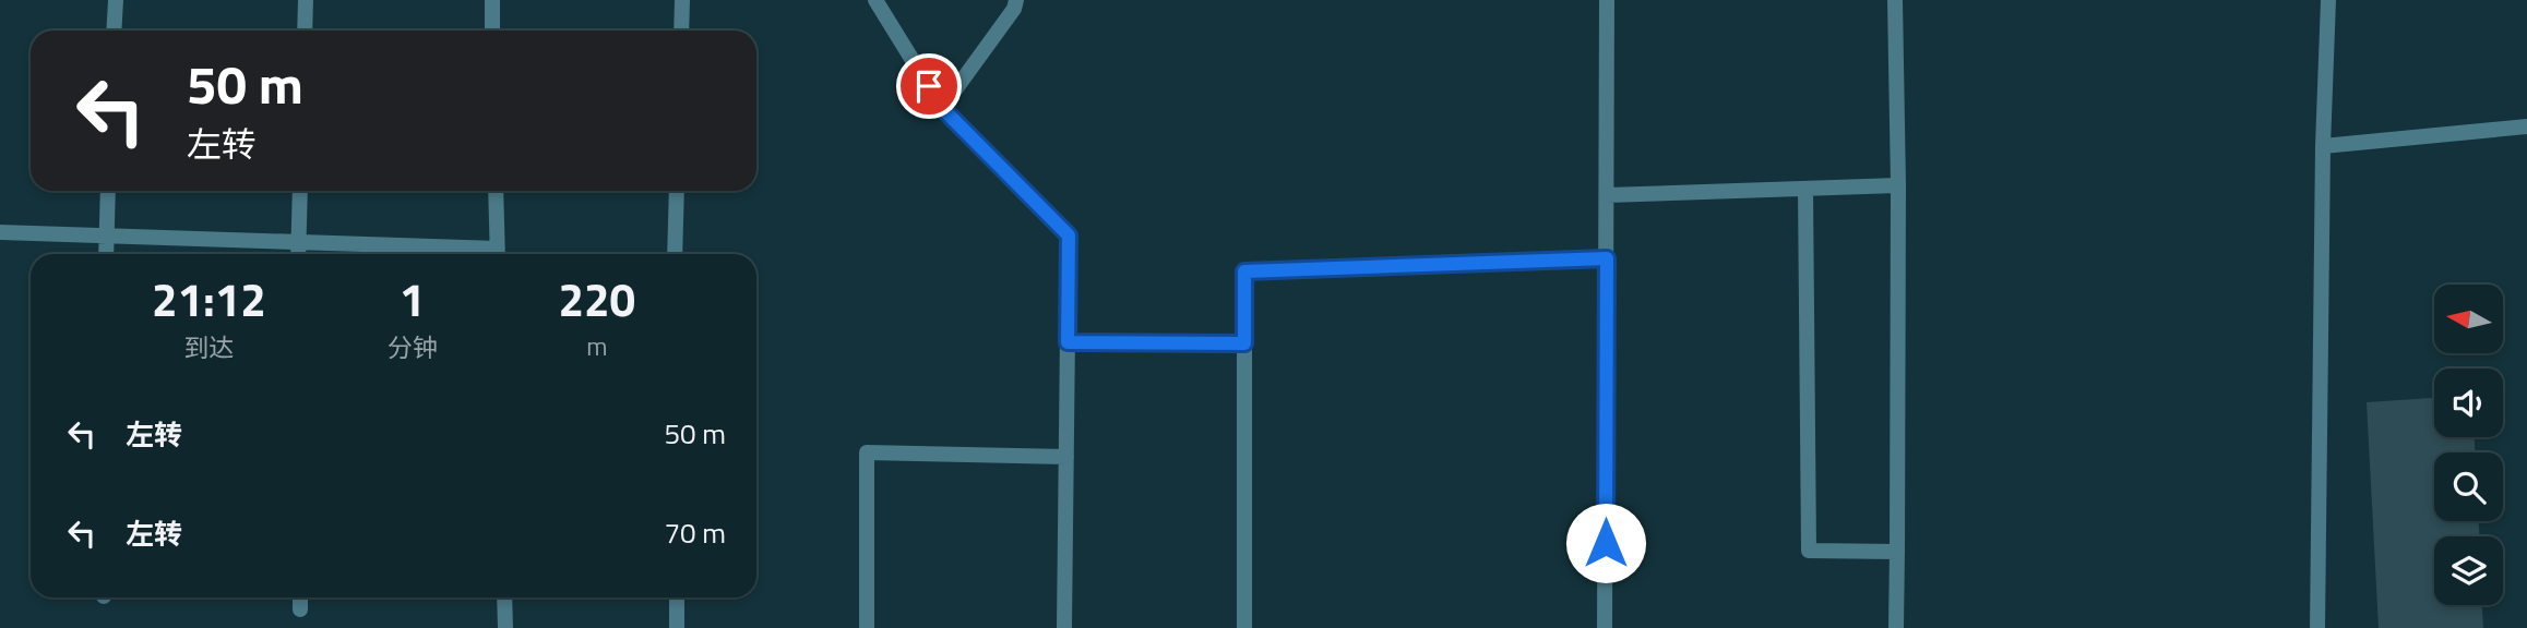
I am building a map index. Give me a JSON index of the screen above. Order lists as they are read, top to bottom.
{
  "north": "left",
  "page": {
    "turn": ["50 m", "左转"],
    "eta": [
      "21:12",
      "到达",
      "1",
      "分钟",
      "220",
      "m"
    ],
    "list": [
      {
        "name": "左转",
        "value": "50 m"
      },
      {
        "name": "左转",
        "value": "70 m"
      }
    ]
  }
}
